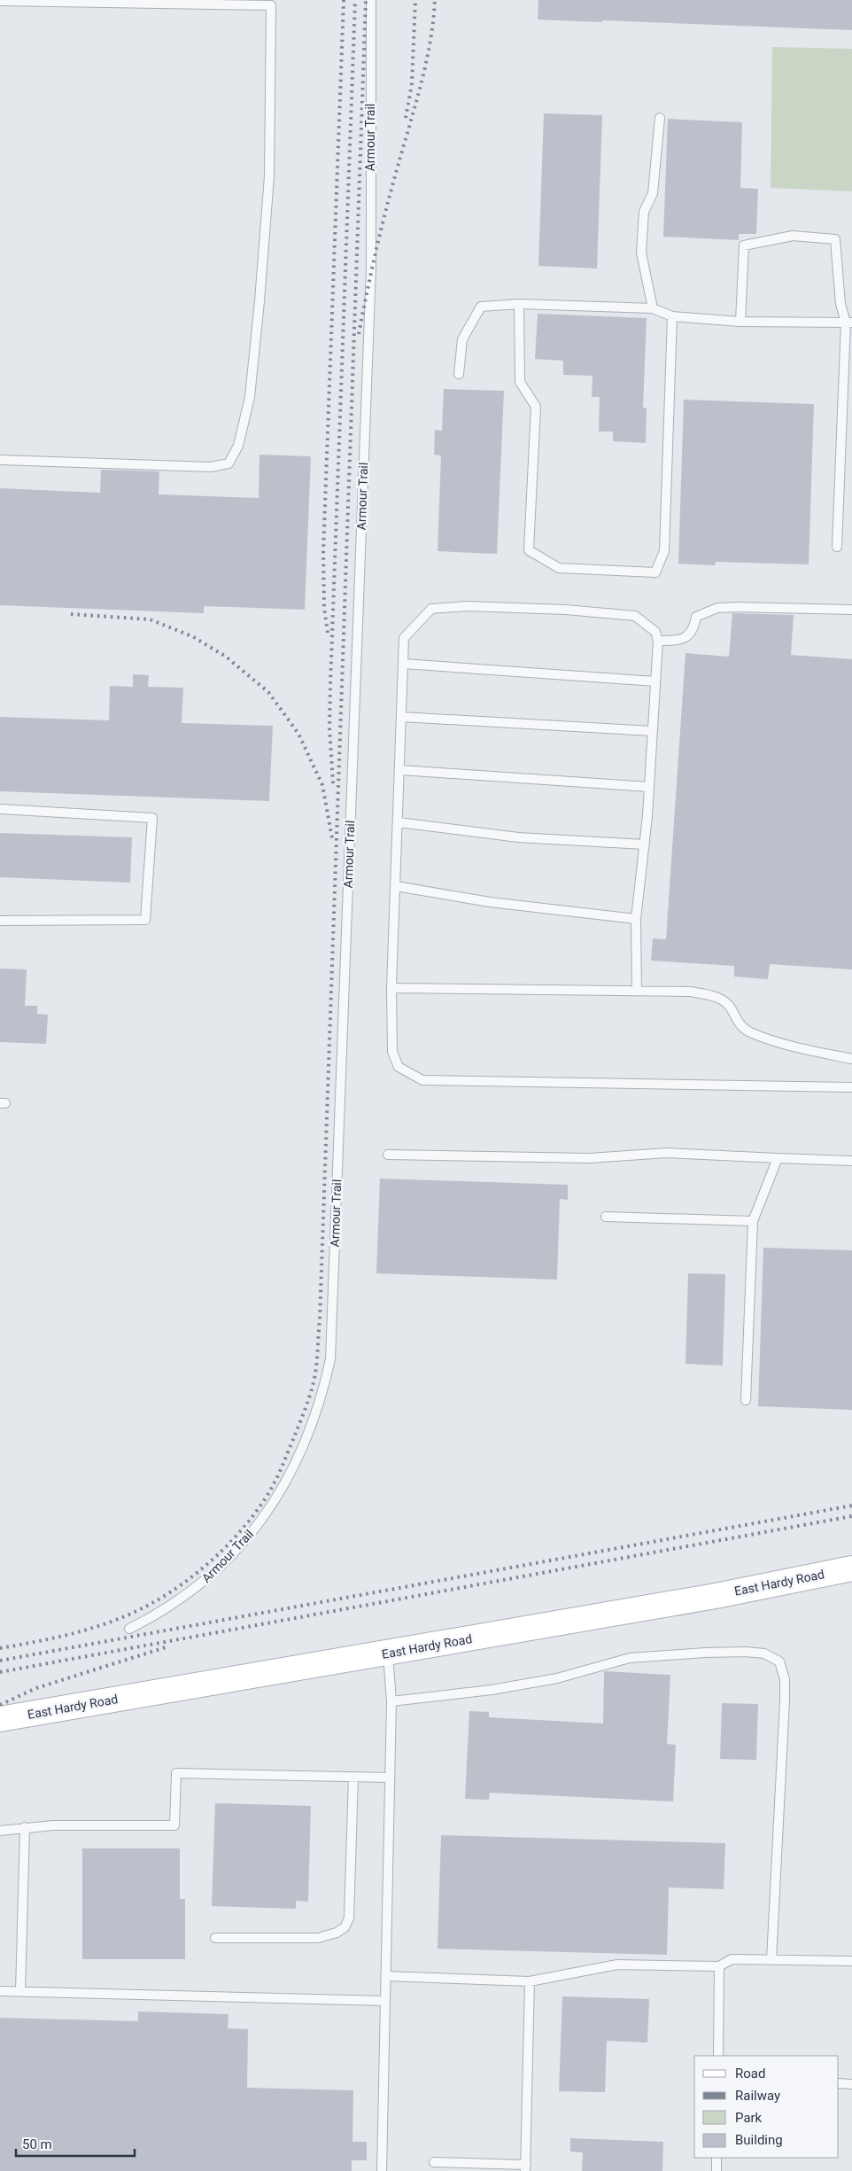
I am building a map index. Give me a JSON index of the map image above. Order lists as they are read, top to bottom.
{
  "streets": {
    "main road": ["East Hardy Road"],
    "lane": ["Armour Trail"]
  },
  "legend": [
    "Road",
    "Railway",
    "Park",
    "Building"
  ],
  "scale_bar": "50 m"
}
